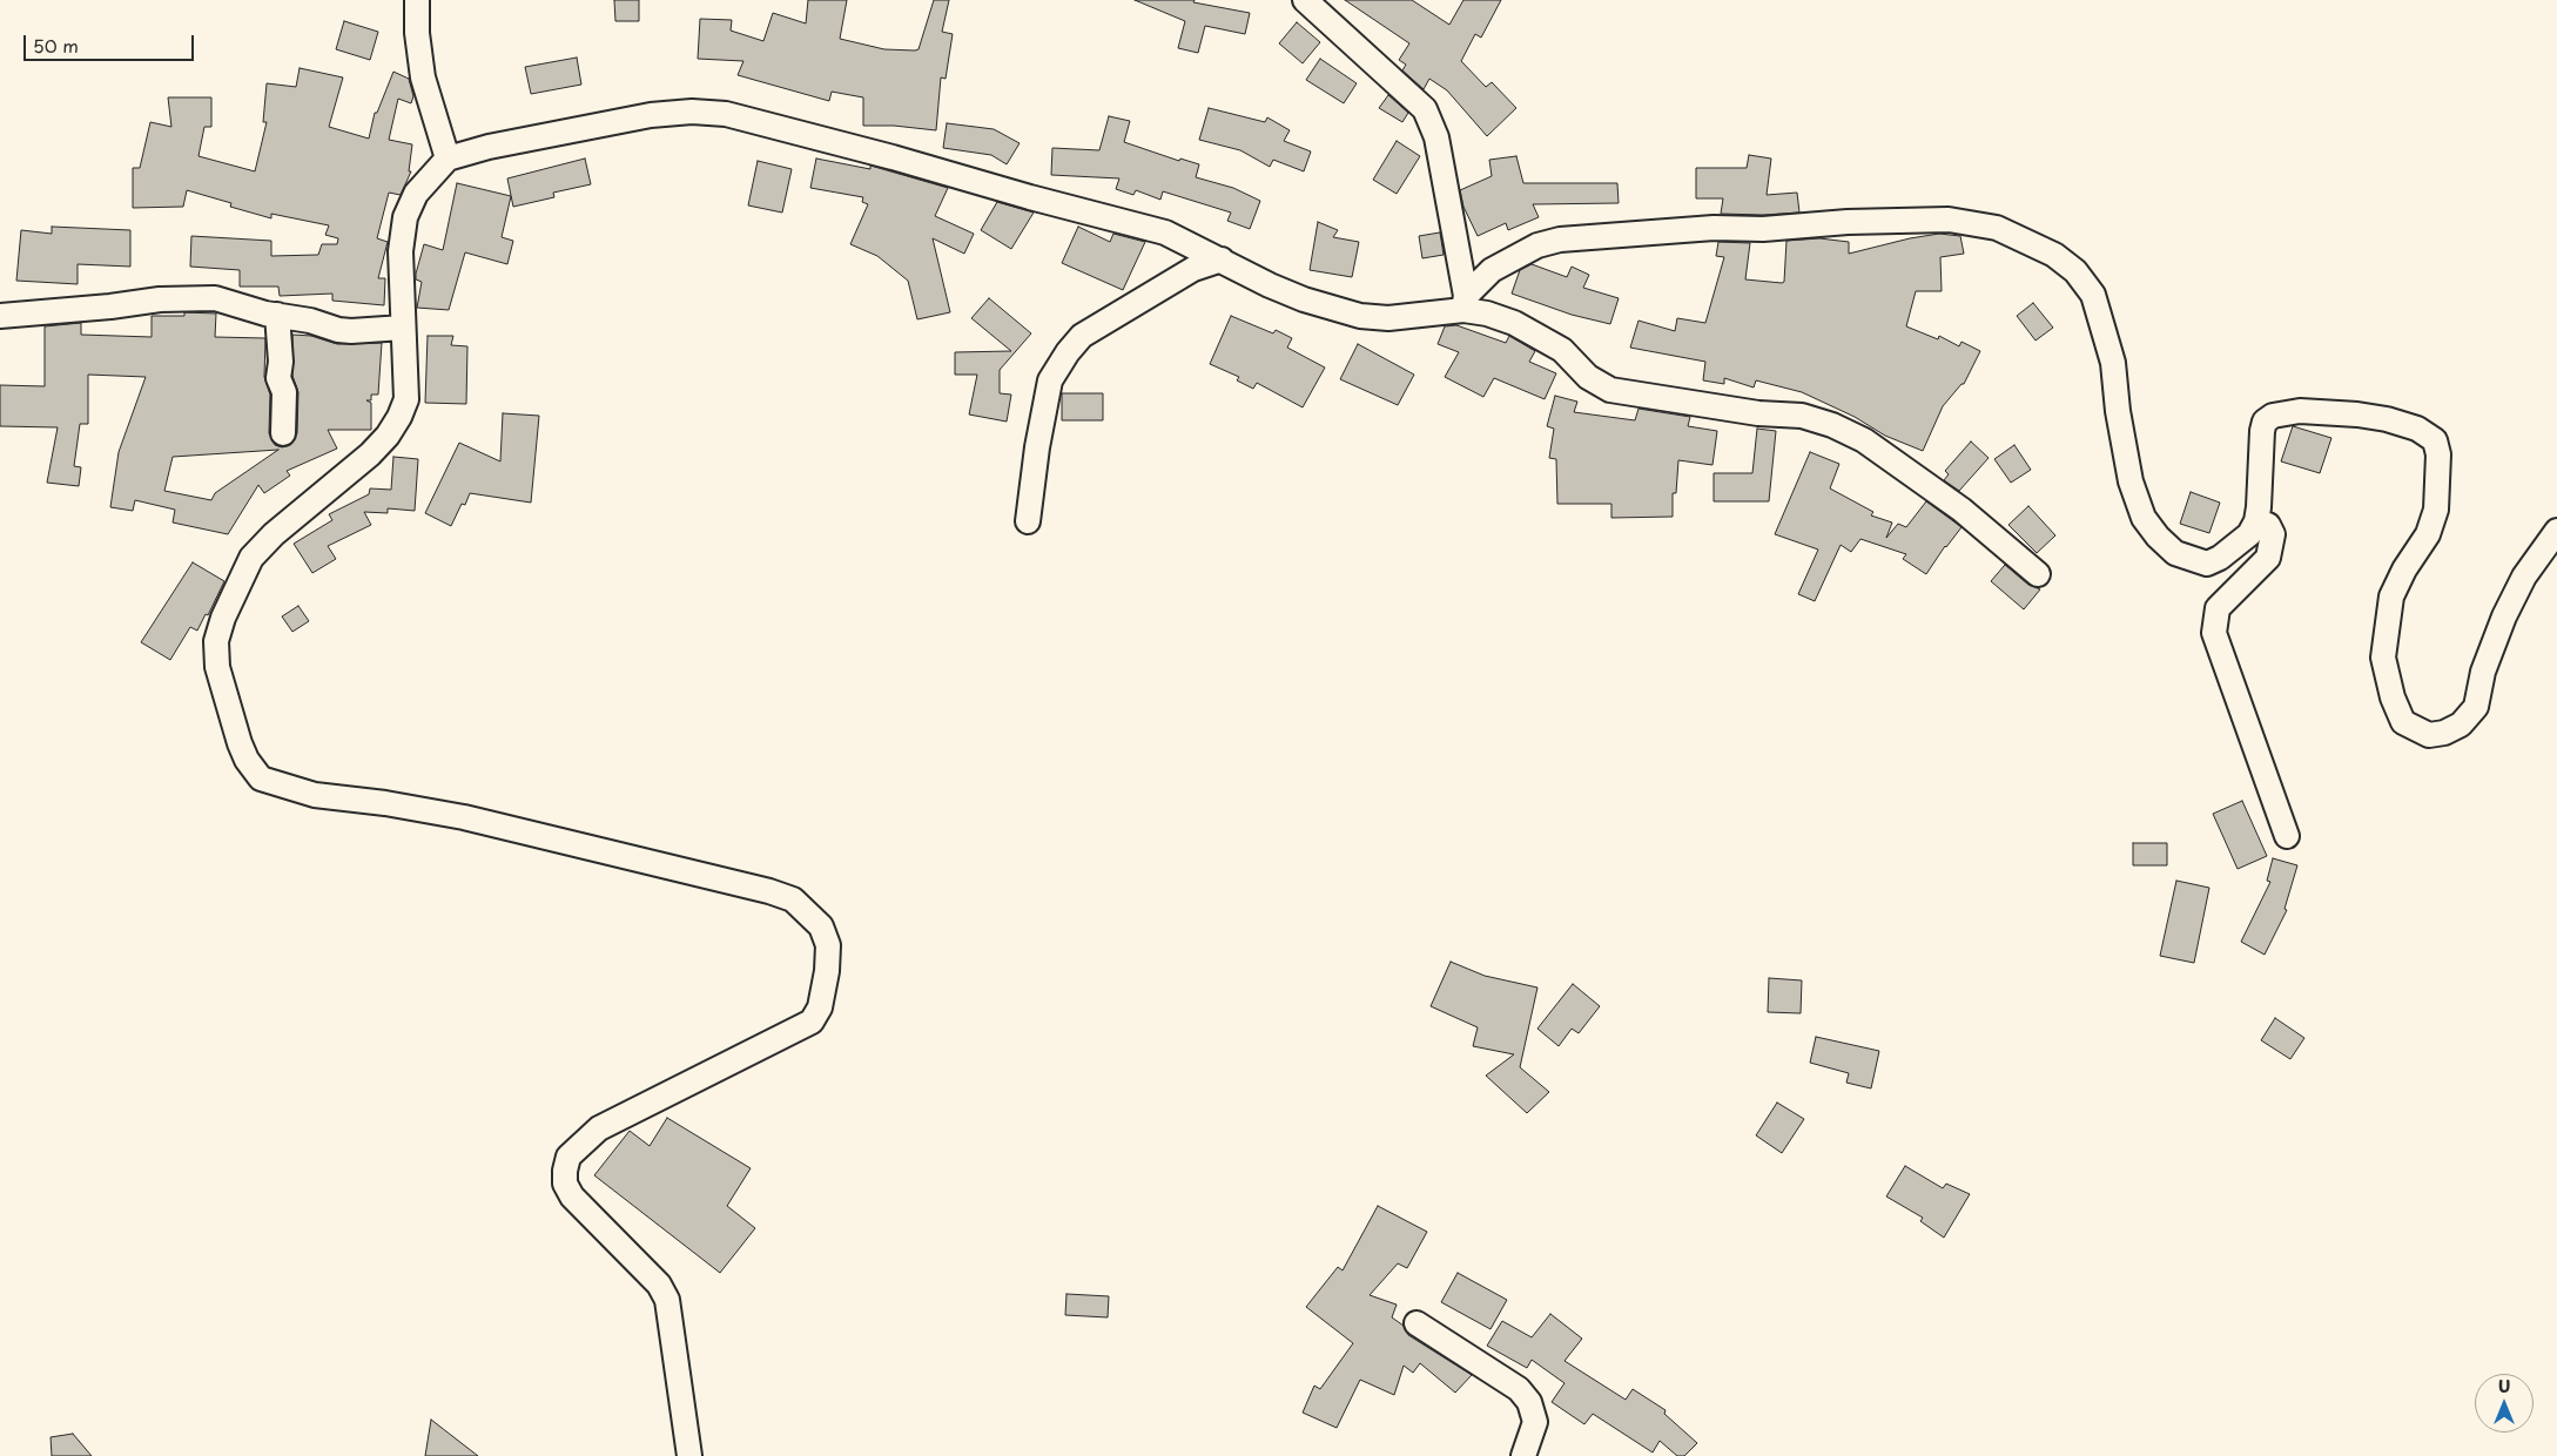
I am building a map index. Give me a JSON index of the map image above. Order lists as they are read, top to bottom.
{
  "scale_bar": "50 m",
  "north": "top"
}
